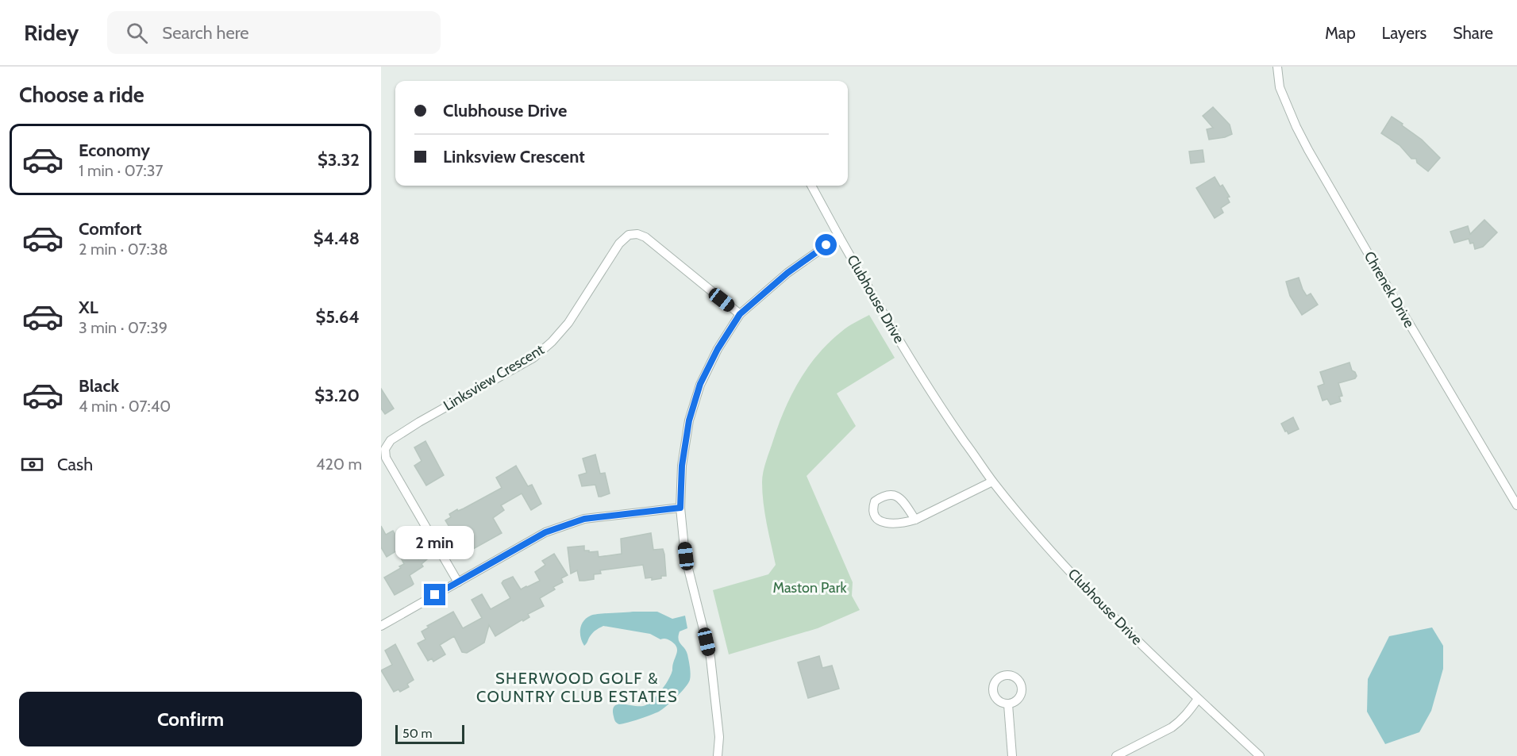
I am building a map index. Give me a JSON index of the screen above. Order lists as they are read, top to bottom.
{
  "streets": {
    "street": ["Chrenek Drive", "Clubhouse Drive", "Linksview Crescent"]
  },
  "districts": ["SHERWOOD GOLF & COUNTRY CLUB ESTATES"],
  "parks": ["Maston Park"],
  "scale_bar": "50 m",
  "page": {
    "header": "Ridey",
    "search": "Search here",
    "nav": ["Map", "Layers", "Share"],
    "heading": "Choose a ride",
    "banner": ["Clubhouse Drive", "Linksview Crescent"],
    "list": [
      {
        "name": "Economy",
        "note": "1 min · 07:37",
        "value": "$3.32"
      },
      {
        "name": "Comfort",
        "note": "2 min · 07:38",
        "value": "$4.48"
      },
      {
        "name": "XL",
        "note": "3 min · 07:39",
        "value": "$5.64"
      },
      {
        "name": "Black",
        "note": "4 min · 07:40",
        "value": "$3.20"
      }
    ],
    "pay": ["Cash", "420 m"],
    "bubble": "2 min",
    "buttons": "Confirm",
    "scale": "50 m"
  }
}
